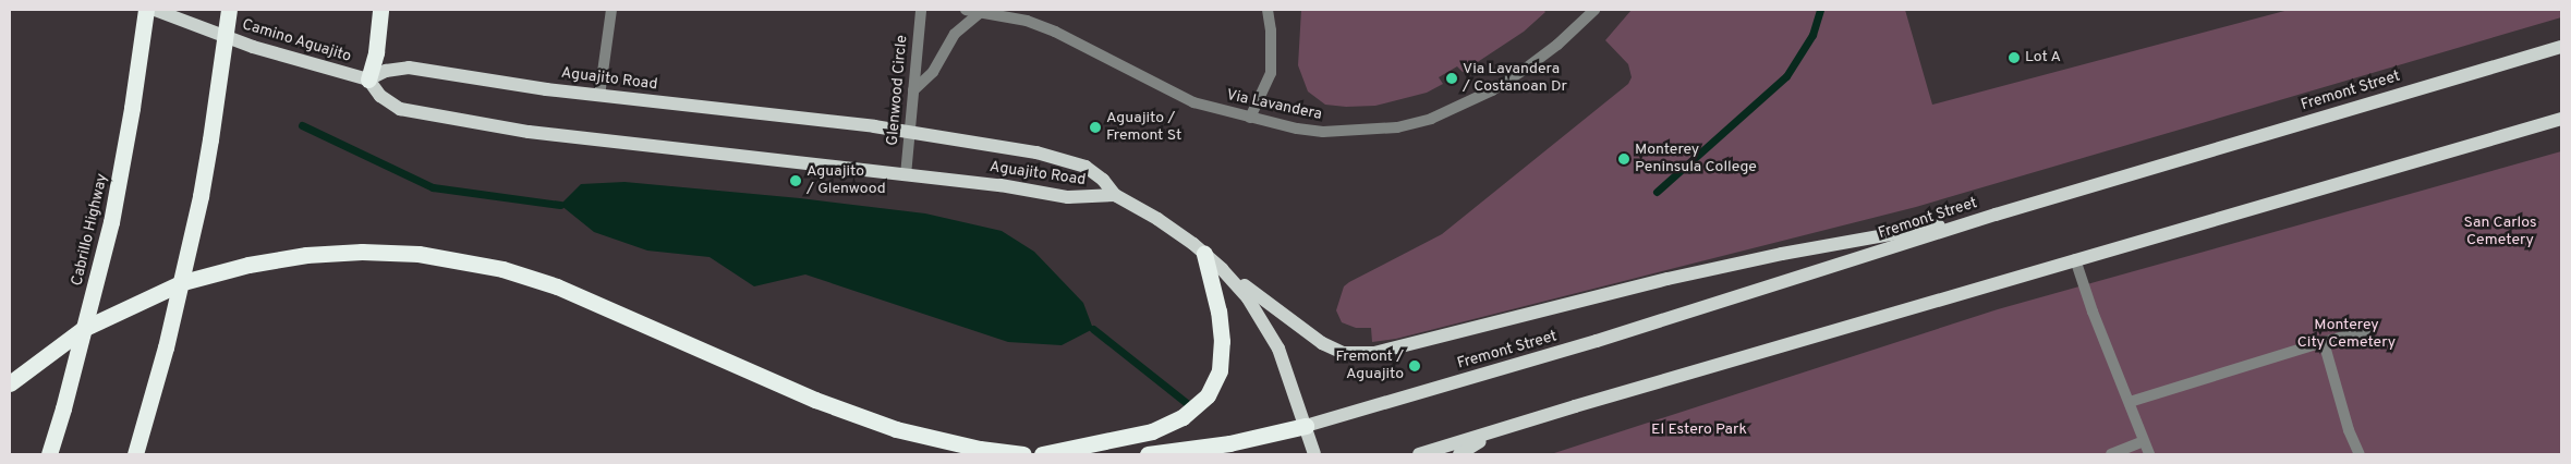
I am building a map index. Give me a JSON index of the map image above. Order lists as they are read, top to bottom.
{
  "streets": {
    "highway": ["Cabrillo Highway"],
    "main road": ["Camino Aguajito", "Aguajito Road", "Fremont Street"],
    "street": ["Glenwood Circle", "Via Lavandera"]
  },
  "crossings": [
    ["Camino Aguajito", "Aguajito Road"],
    ["Aguajito Road", "Glenwood Circle"]
  ],
  "parks": ["San Carlos Cemetery", "Monterey City Cemetery", "El Estero Park"],
  "places": [
    "Lot A",
    "Via Lavandera / Costanoan Dr",
    "Aguajito / Fremont St",
    "Monterey Peninsula College",
    "Aguajito / Glenwood",
    "Fremont / Aguajito"
  ]
}
